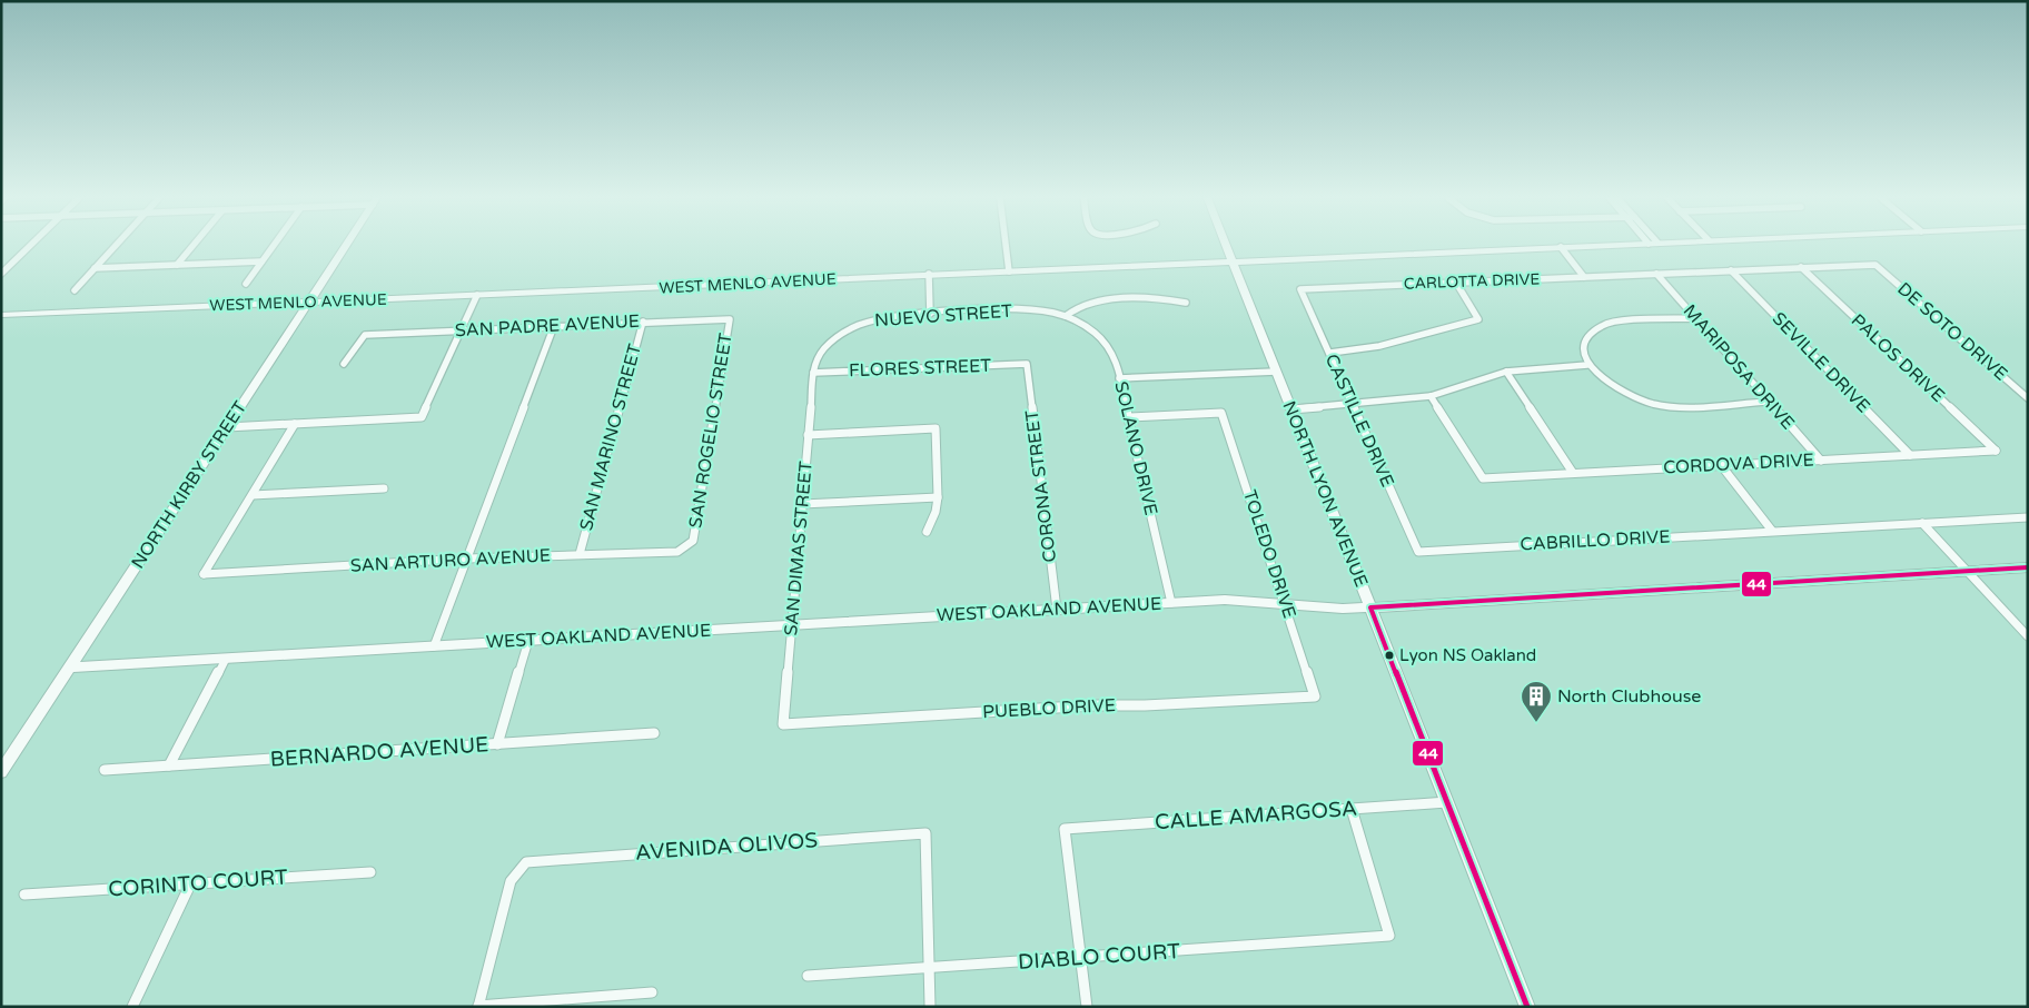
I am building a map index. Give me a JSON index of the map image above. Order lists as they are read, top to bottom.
{
  "streets": {
    "street": [
      "CARLOTTA DRIVE",
      "WEST MENLO AVENUE",
      "NUEVO STREET",
      "SAN PADRE AVENUE",
      "DE SOTO DRIVE",
      "PALOS DRIVE",
      "SEVILLE DRIVE",
      "MARIPOSA DRIVE",
      "FLORES STREET",
      "CASTILLE DRIVE",
      "SAN ROGELIO STREET",
      "SAN MARINO STREET",
      "SOLANO DRIVE",
      "CORDOVA DRIVE",
      "NORTH KIRBY STREET",
      "CORONA STREET",
      "NORTH LYON AVENUE",
      "CABRILLO DRIVE",
      "SAN DIMAS STREET",
      "TOLEDO DRIVE",
      "SAN ARTURO AVENUE",
      "WEST OAKLAND AVENUE",
      "PUEBLO DRIVE",
      "BERNARDO AVENUE",
      "CALLE AMARGOSA",
      "AVENIDA OLIVOS",
      "CORINTO COURT",
      "DIABLO COURT"
    ]
  },
  "crossings": [
    ["CARLOTTA DRIVE", "DE SOTO DRIVE"],
    ["CARLOTTA DRIVE", "PALOS DRIVE"],
    ["CARLOTTA DRIVE", "SEVILLE DRIVE"],
    ["CARLOTTA DRIVE", "MARIPOSA DRIVE"],
    ["CARLOTTA DRIVE", "CASTILLE DRIVE"],
    ["WEST MENLO AVENUE", "NORTH KIRBY STREET"],
    ["WEST MENLO AVENUE", "NORTH LYON AVENUE"],
    ["NUEVO STREET", "FLORES STREET"],
    ["NUEVO STREET", "SOLANO DRIVE"],
    ["NUEVO STREET", "SAN DIMAS STREET"],
    ["SAN PADRE AVENUE", "SAN ROGELIO STREET"],
    ["SAN PADRE AVENUE", "SAN MARINO STREET"],
    ["PALOS DRIVE", "CORDOVA DRIVE"],
    ["SEVILLE DRIVE", "CORDOVA DRIVE"],
    ["MARIPOSA DRIVE", "CORDOVA DRIVE"],
    ["FLORES STREET", "CORONA STREET"],
    ["FLORES STREET", "SAN DIMAS STREET"],
    ["CASTILLE DRIVE", "CABRILLO DRIVE"],
    ["SAN ROGELIO STREET", "SAN ARTURO AVENUE"],
    ["SAN MARINO STREET", "SAN ARTURO AVENUE"],
    ["SOLANO DRIVE", "TOLEDO DRIVE"],
    ["SOLANO DRIVE", "WEST OAKLAND AVENUE"],
    ["NORTH KIRBY STREET", "WEST OAKLAND AVENUE"],
    ["CORONA STREET", "WEST OAKLAND AVENUE"],
    ["NORTH LYON AVENUE", "WEST OAKLAND AVENUE"],
    ["NORTH LYON AVENUE", "CALLE AMARGOSA"],
    ["SAN DIMAS STREET", "WEST OAKLAND AVENUE"],
    ["SAN DIMAS STREET", "PUEBLO DRIVE"],
    ["TOLEDO DRIVE", "WEST OAKLAND AVENUE"],
    ["TOLEDO DRIVE", "PUEBLO DRIVE"],
    ["CALLE AMARGOSA", "DIABLO COURT"],
    ["AVENIDA OLIVOS", "DIABLO COURT"]
  ],
  "places": {
    "other": ["Lyon NS Oakland"],
    "building": ["North Clubhouse"]
  },
  "lines": ["transit line 44"]
}
